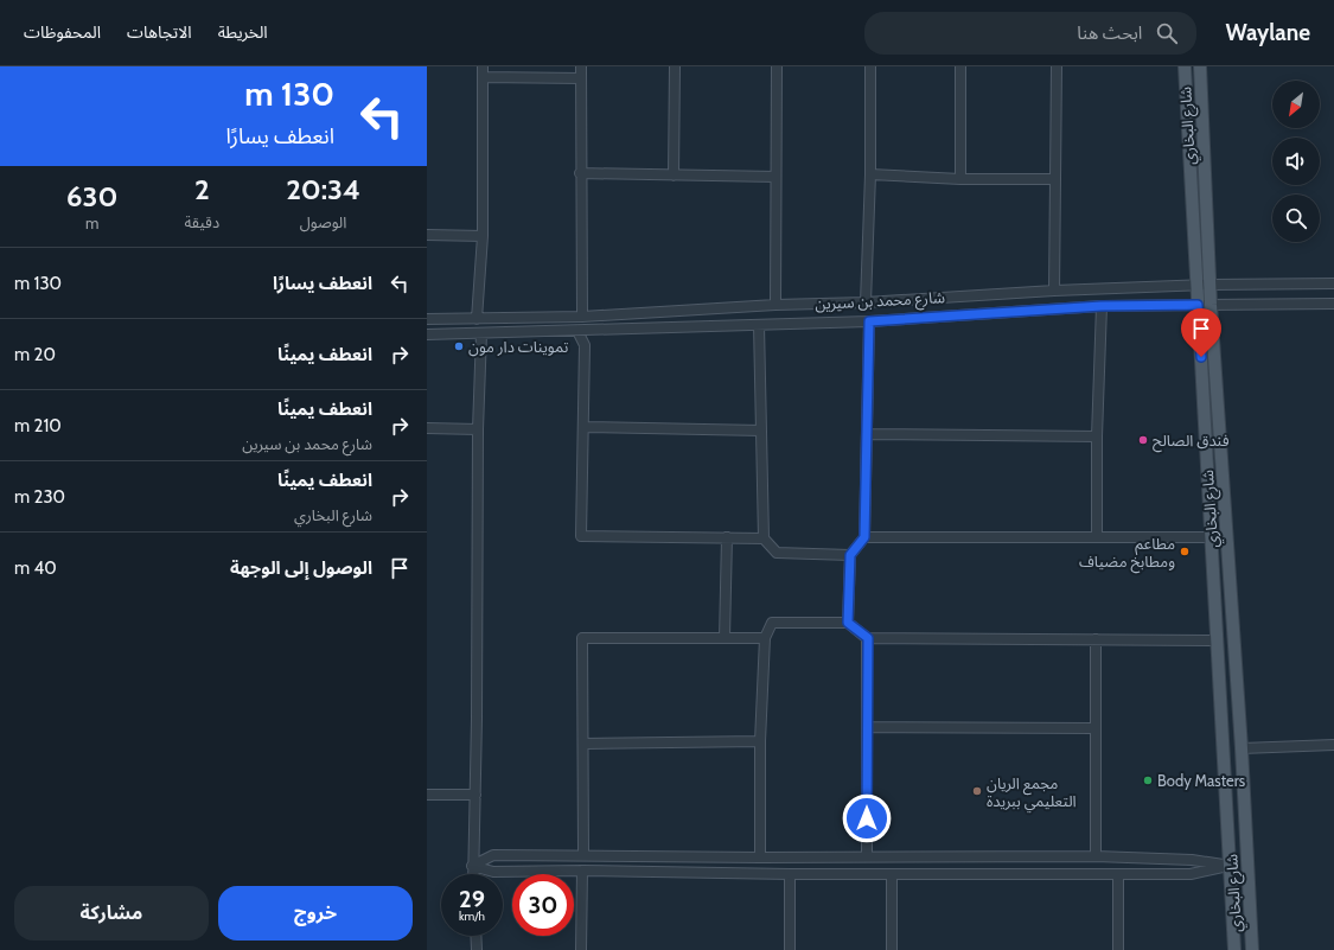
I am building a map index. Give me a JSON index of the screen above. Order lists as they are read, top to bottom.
{
  "streets": {
    "main road": ["شارع البخاري"],
    "street": ["شارع محمد بن سيرين"]
  },
  "crossings": [
    ["شارع البخاري", "شارع محمد بن سيرين"]
  ],
  "places": [
    "تموينات دار مون",
    "فندق الصالح",
    "مطاعم ومطابخ مضياف",
    "Body Masters",
    "مجمع الريان التعليمي ببريدة"
  ],
  "north": "bottom left",
  "page": {
    "header": "Waylane",
    "search": "ابحث هنا",
    "nav": ["الخريطة", "الاتجاهات", "المحفوظات"],
    "turn": ["130 m", "انعطف يسارًا"],
    "eta": [
      "20:34",
      "الوصول",
      "2",
      "دقيقة",
      "630",
      "m"
    ],
    "list": [
      {
        "name": "انعطف يسارًا",
        "value": "130 m"
      },
      {
        "name": "انعطف يمينًا",
        "value": "20 m"
      },
      {
        "name": "انعطف يمينًا",
        "note": "شارع محمد بن سيرين",
        "value": "210 m"
      },
      {
        "name": "انعطف يمينًا",
        "note": "شارع البخاري",
        "value": "230 m"
      },
      {
        "name": "الوصول إلى الوجهة",
        "value": "40 m"
      }
    ],
    "speed": "29 km/h",
    "limit": "30",
    "buttons": ["خروج", "مشاركة"]
  }
}
